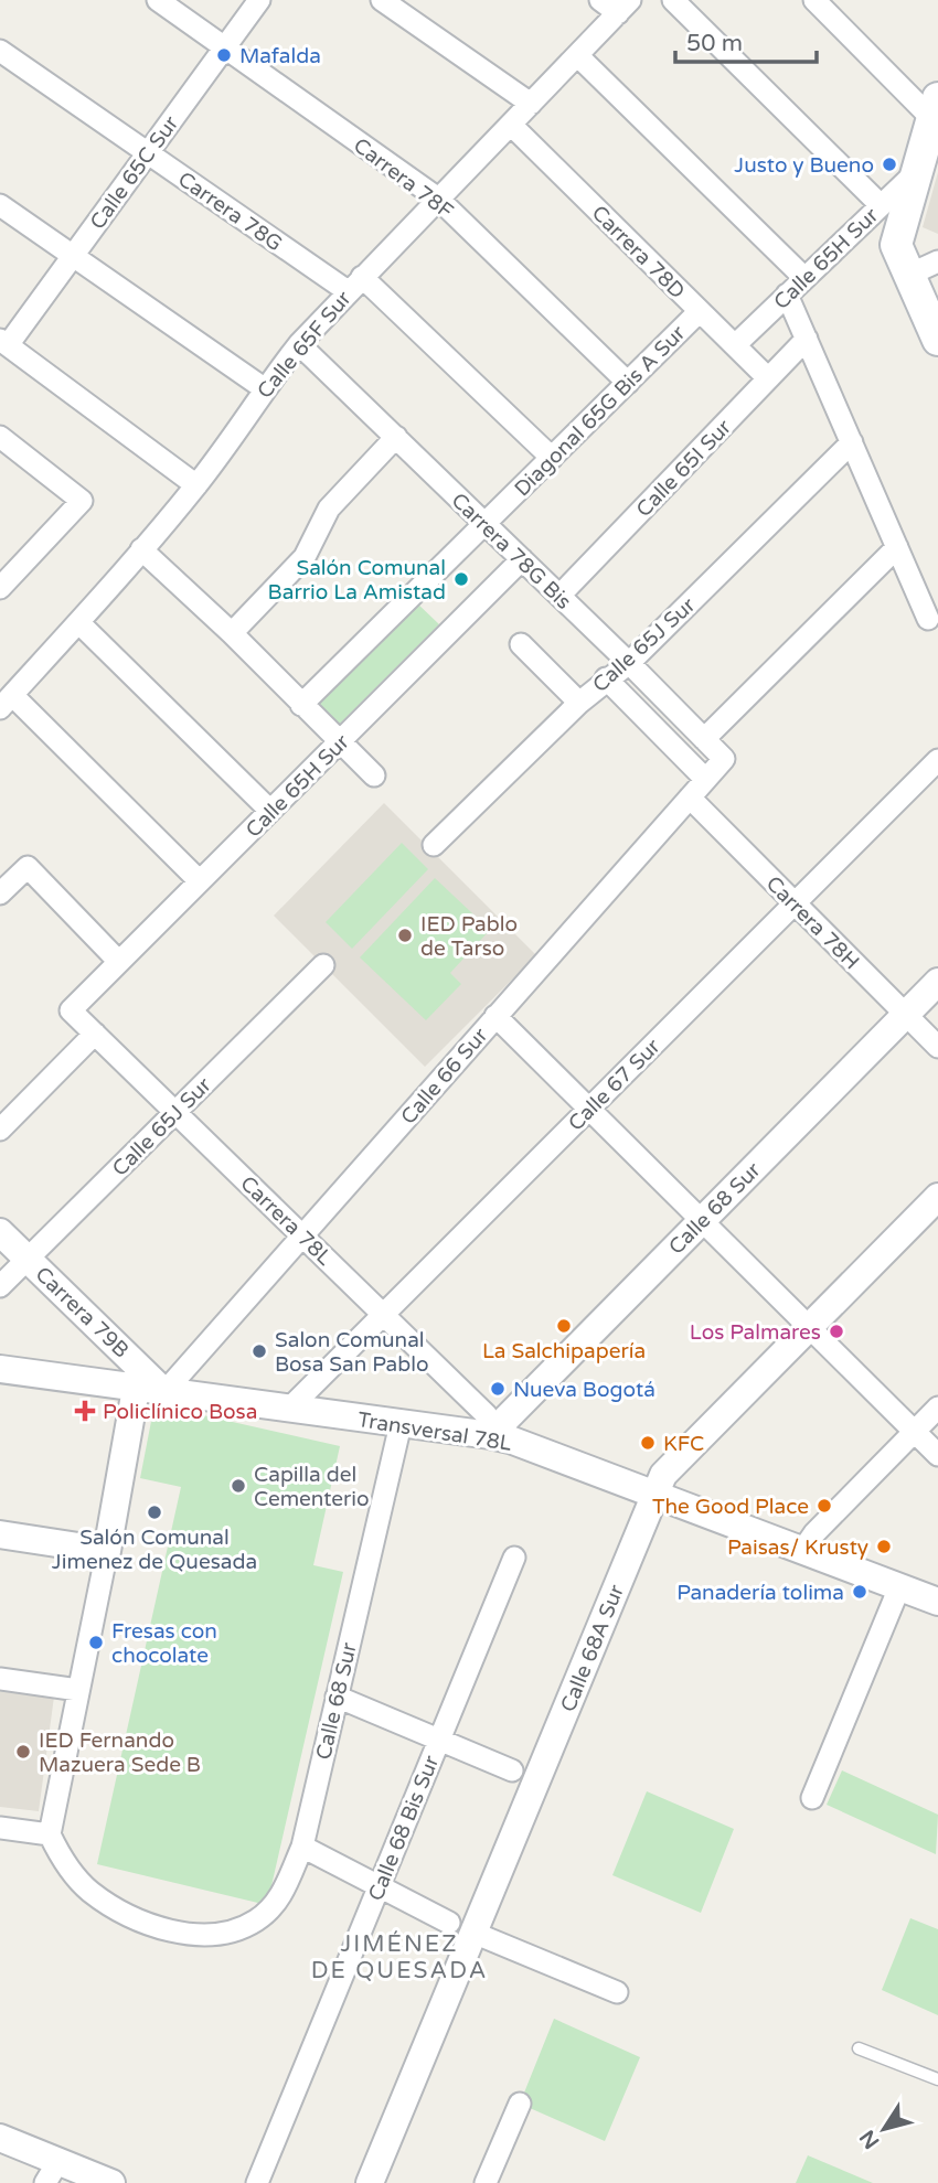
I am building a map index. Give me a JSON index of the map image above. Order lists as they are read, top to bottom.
{
  "streets": {
    "main road": ["Calle 65H Sur"],
    "street": [
      "Calle 65C Sur",
      "Carrera 78F",
      "Carrera 78G",
      "Carrera 78D",
      "Calle 65F Sur",
      "Diagonal 65G Bis A Sur",
      "Calle 65I Sur",
      "Carrera 78G Bis",
      "Calle 65J Sur",
      "Carrera 78H",
      "Calle 66 Sur",
      "Calle 67 Sur",
      "Calle 68 Sur",
      "Carrera 78L",
      "Carrera 79B",
      "Transversal 78L",
      "Calle 68A Sur",
      "Calle 68 Bis Sur"
    ]
  },
  "crossings": [
    ["Calle 65C Sur", "Carrera 78F"],
    ["Calle 65C Sur", "Carrera 78G"],
    ["Carrera 78F", "Calle 65F Sur"],
    ["Carrera 78F", "Diagonal 65G Bis A Sur"],
    ["Carrera 78G", "Calle 65F Sur"],
    ["Carrera 78G", "Diagonal 65G Bis A Sur"],
    ["Carrera 78D", "Calle 65H Sur"],
    ["Carrera 78D", "Calle 65F Sur"],
    ["Carrera 78D", "Diagonal 65G Bis A Sur"],
    ["Carrera 78D", "Calle 65I Sur"],
    ["Calle 65H Sur", "Carrera 78G Bis"],
    ["Calle 65H Sur", "Carrera 78L"],
    ["Calle 65F Sur", "Carrera 78G Bis"],
    ["Diagonal 65G Bis A Sur", "Carrera 78G Bis"],
    ["Calle 65I Sur", "Carrera 78G Bis"],
    ["Carrera 78G Bis", "Calle 65J Sur"],
    ["Carrera 78G Bis", "Calle 66 Sur"],
    ["Calle 65J Sur", "Carrera 78L"],
    ["Calle 65J Sur", "Carrera 79B"],
    ["Carrera 78H", "Calle 66 Sur"],
    ["Carrera 78H", "Calle 67 Sur"],
    ["Carrera 78H", "Calle 68 Sur"],
    ["Calle 66 Sur", "Carrera 78L"],
    ["Calle 66 Sur", "Carrera 79B"],
    ["Calle 66 Sur", "Transversal 78L"],
    ["Calle 67 Sur", "Carrera 78L"],
    ["Calle 67 Sur", "Transversal 78L"],
    ["Calle 68 Sur", "Carrera 78L"],
    ["Calle 68 Sur", "Transversal 78L"],
    ["Carrera 78L", "Transversal 78L"],
    ["Carrera 79B", "Transversal 78L"],
    ["Transversal 78L", "Calle 68A Sur"]
  ],
  "districts": ["JIMÉNEZ DE QUESADA"],
  "places": {
    "other": [
      "Mafalda",
      "Justo y Bueno",
      "Salón Comunal Barrio La Amistad",
      "IED Pablo de Tarso",
      "La Salchipapería",
      "Los Palmares",
      "Salon Comunal Bosa San Pablo",
      "Nueva Bogotá",
      "KFC",
      "Capilla del Cementerio",
      "The Good Place",
      "Salón Comunal Jimenez de Quesada",
      "Paisas/ Krusty",
      "Panadería tolima",
      "Fresas con chocolate",
      "IED Fernando Mazuera Sede B"
    ],
    "health": ["Policlínico Bosa"]
  },
  "scale_bar": "50 m",
  "north": "bottom left"
}
